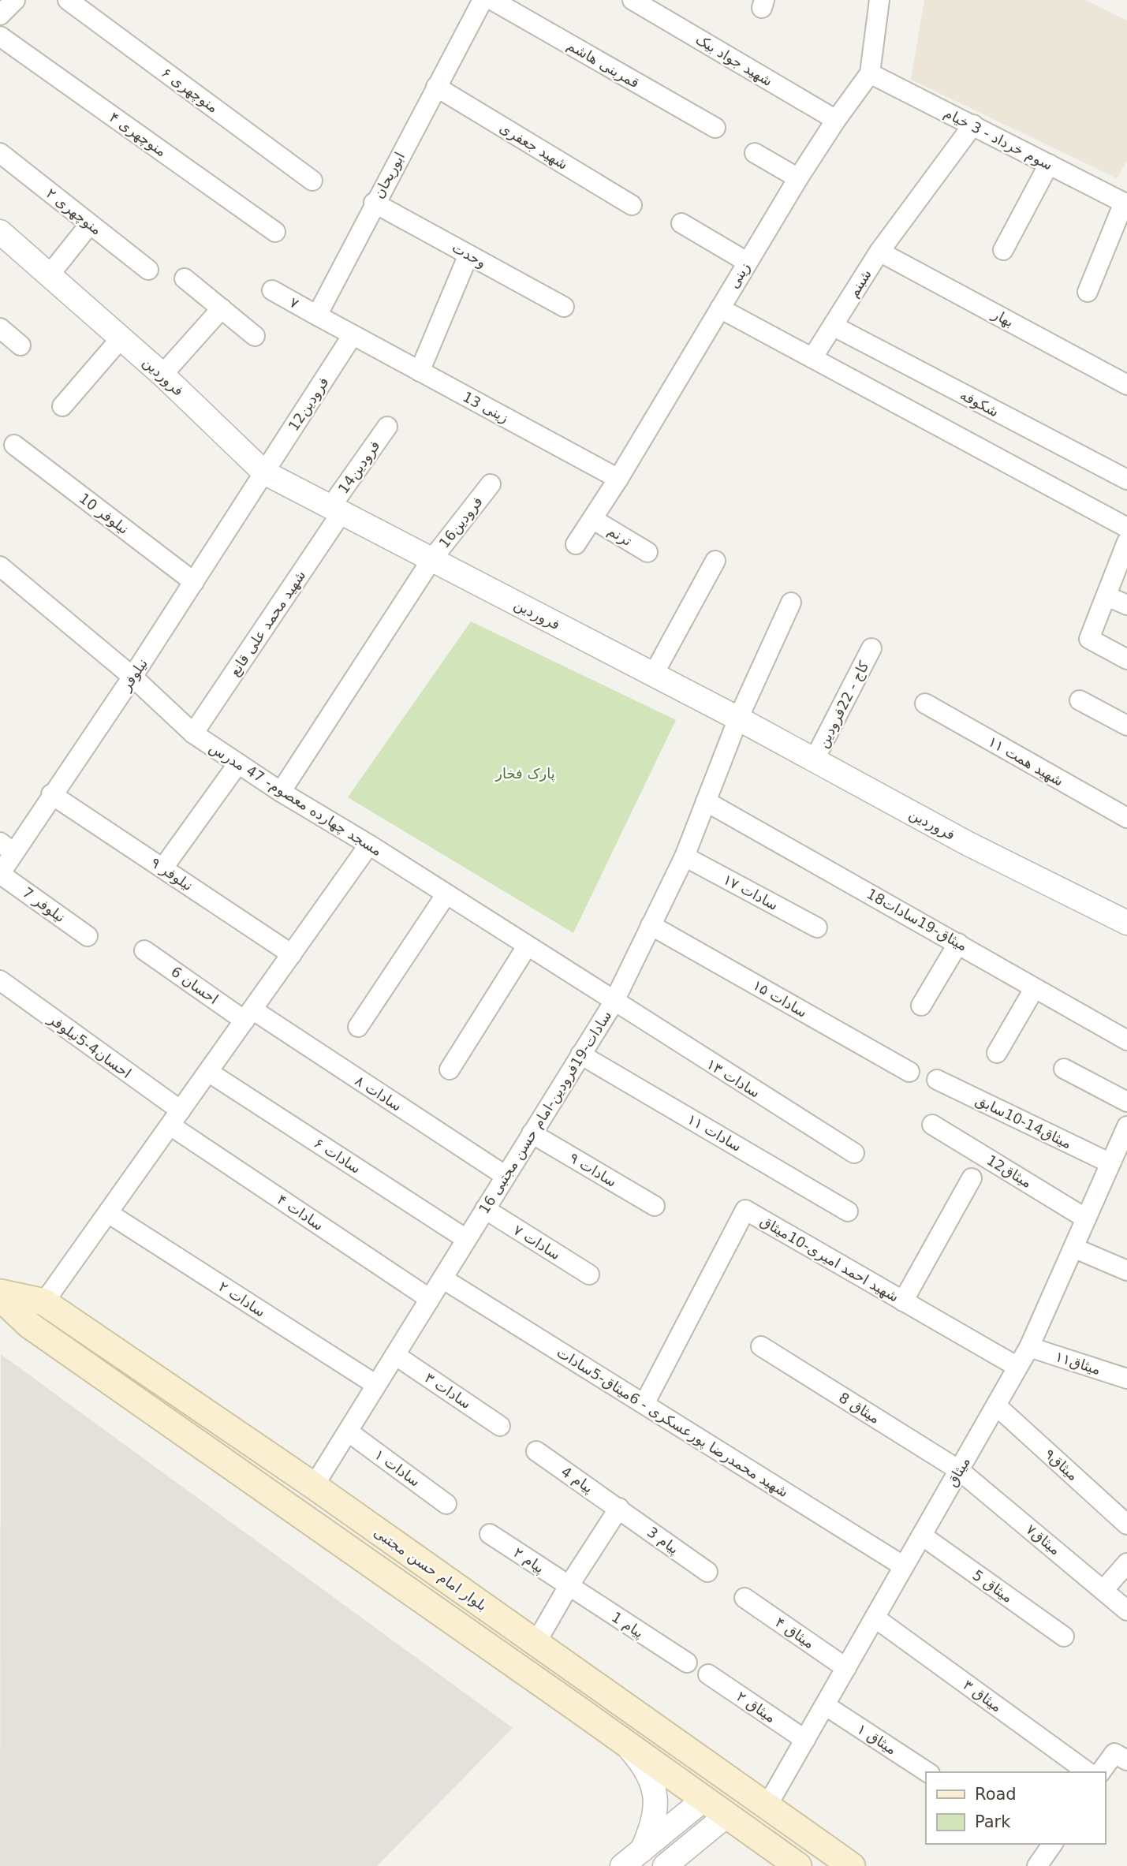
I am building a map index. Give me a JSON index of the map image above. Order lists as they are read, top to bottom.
{
  "streets": {
    "main road": ["بلوار امام حسن مجتبی"],
    "street": [
      "شهید جواد بیک",
      "قمربنی هاشم",
      "منوچهری ۶",
      "منوچهری ۴",
      "سوم خرداد - 3 خیام",
      "شهید جعفری",
      "ابوریحان",
      "منوچهری ۲",
      "وحدت",
      "زینی",
      "شبنم",
      "۷",
      "بهار",
      "فروردین",
      "شکوفه",
      "12فرودین",
      "زینی 13",
      "14فرودین",
      "نیلوفر 10",
      "16فرودین",
      "ترنم",
      "شهید محمد علی قانع",
      "نیلوفر",
      "کاج - 22فرودین",
      "شهید همت ۱۱",
      "مسجد چهارده معصوم- 47 مدرس",
      "نیلوفر ۹",
      "سادات ۱۷",
      "نیلوفر 7",
      "18میثاق-19سادات",
      "احسان 6",
      "سادات ۱۵",
      "احسان4-5نیلوفر",
      "سادات ۱۳",
      "سادات ۸",
      "سادات-19فرودین-امام حسن مجتبی 16",
      "میثاق14-10سابق",
      "سادات ۱۱",
      "سادات ۶",
      "سادات ۹",
      "12میثاق",
      "سادات ۴",
      "سادات ۷",
      "شهید احمد امیری-10میثاق",
      "سادات ۲",
      "میثاق۱۱",
      "سادات ۳",
      "میثاق 8",
      "شهید محمدرضا پورعسکری - 6میثاق-5سادات",
      "میثاق۹",
      "سادات ‍‍۱",
      "میثاق",
      "پیام 4",
      "میثاق۷",
      "پیام 3",
      "پیام ۲",
      "میثاق 5",
      "پیام 1",
      "میثاق ۴",
      "میثاق ۳",
      "میثاق ۲",
      "میثاق ۱"
    ]
  },
  "crossings": [
    ["شهید جواد بیک", "زینی"],
    ["سوم خرداد - 3 خیام", "زینی"],
    ["سوم خرداد - 3 خیام", "شبنم"],
    ["شهید جعفری", "ابوریحان"],
    ["ابوریحان", "وحدت"],
    ["ابوریحان", "۷"],
    ["زینی", "زینی 13"],
    ["زینی", "ترنم"],
    ["شبنم", "بهار"],
    ["شبنم", "شکوفه"],
    ["فروردین", "12فرودین"],
    ["فروردین", "14فرودین"],
    ["فروردین", "16فرودین"],
    ["فروردین", "شهید محمد علی قانع"],
    ["فروردین", "نیلوفر"],
    ["فروردین", "کاج - 22فرودین"],
    ["فروردین", "سادات-19فرودین-امام حسن مجتبی 16"],
    ["12فرودین", "زینی 13"],
    ["12فرودین", "نیلوفر"],
    ["14فرودین", "شهید محمد علی قانع"],
    ["نیلوفر 10", "نیلوفر"],
    ["16فرودین", "مسجد چهارده معصوم- 47 مدرس"],
    ["شهید محمد علی قانع", "مسجد چهارده معصوم- 47 مدرس"],
    ["نیلوفر", "مسجد چهارده معصوم- 47 مدرس"],
    ["نیلوفر", "نیلوفر ۹"],
    ["نیلوفر", "نیلوفر 7"],
    ["مسجد چهارده معصوم- 47 مدرس", "سادات ۱۳"],
    ["مسجد چهارده معصوم- 47 مدرس", "سادات-19فرودین-امام حسن مجتبی 16"],
    ["سادات ۱۷", "سادات-19فرودین-امام حسن مجتبی 16"],
    ["18میثاق-19سادات", "سادات-19فرودین-امام حسن مجتبی 16"],
    ["احسان 6", "سادات ۸"],
    ["سادات ۱۵", "سادات-19فرودین-امام حسن مجتبی 16"],
    ["احسان4-5نیلوفر", "سادات ۴"],
    ["سادات ۱۳", "سادات-19فرودین-امام حسن مجتبی 16"],
    ["سادات ۸", "سادات-19فرودین-امام حسن مجتبی 16"],
    ["سادات-19فرودین-امام حسن مجتبی 16", "سادات ۱۱"],
    ["سادات-19فرودین-امام حسن مجتبی 16", "سادات ۶"],
    ["سادات-19فرودین-امام حسن مجتبی 16", "سادات ۹"],
    ["سادات-19فرودین-امام حسن مجتبی 16", "سادات ۴"],
    ["سادات-19فرودین-امام حسن مجتبی 16", "سادات ۷"],
    ["سادات-19فرودین-امام حسن مجتبی 16", "سادات ۲"],
    ["سادات-19فرودین-امام حسن مجتبی 16", "سادات ۳"],
    ["سادات-19فرودین-امام حسن مجتبی 16", "شهید محمدرضا پورعسکری - 6میثاق-5سادات"],
    ["سادات-19فرودین-امام حسن مجتبی 16", "سادات ‍‍۱"],
    ["سادات-19فرودین-امام حسن مجتبی 16", "بلوار امام حسن مجتبی"],
    ["میثاق14-10سابق", "میثاق"],
    ["12میثاق", "میثاق"],
    ["شهید احمد امیری-10میثاق", "شهید محمدرضا پورعسکری - 6میثاق-5سادات"],
    ["شهید احمد امیری-10میثاق", "میثاق"],
    ["میثاق۱۱", "میثاق"],
    ["میثاق 8", "میثاق"],
    ["میثاق 8", "میثاق۷"],
    ["شهید محمدرضا پورعسکری - 6میثاق-5سادات", "میثاق"],
    ["میثاق۹", "میثاق"],
    ["میثاق", "میثاق۷"],
    ["میثاق", "بلوار امام حسن مجتبی"],
    ["میثاق", "میثاق 5"],
    ["میثاق", "میثاق ۴"],
    ["میثاق", "میثاق ۳"],
    ["میثاق", "میثاق ۲"],
    ["میثاق", "میثاق ۱"],
    ["پیام 4", "پیام 3"],
    ["پیام ۲", "پیام 1"]
  ],
  "parks": ["پارک فخار"],
  "legend": ["Road", "Park"]
}
